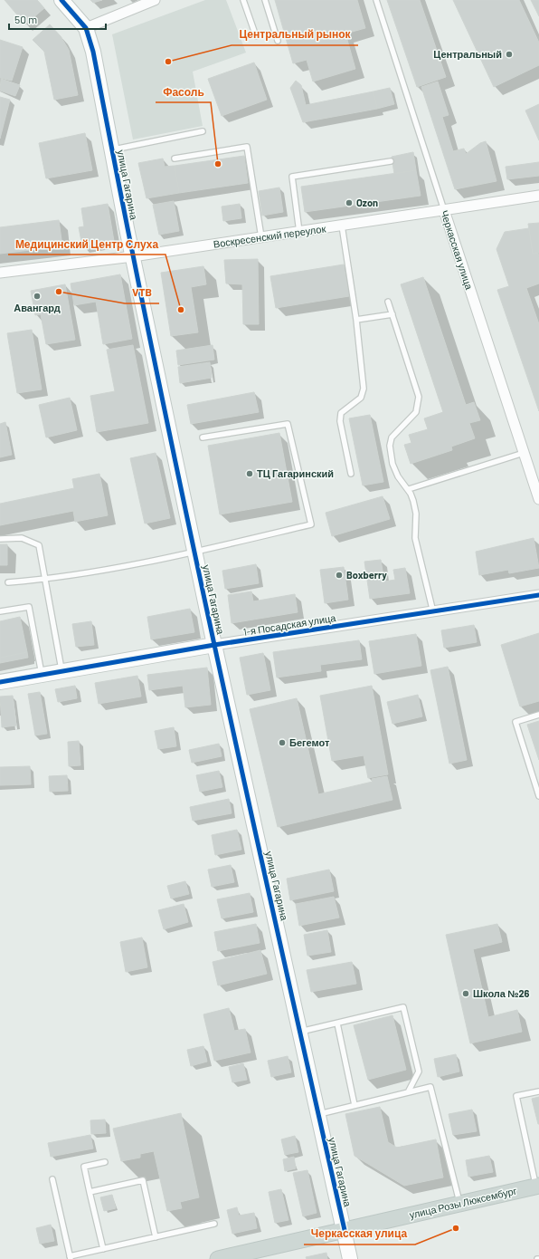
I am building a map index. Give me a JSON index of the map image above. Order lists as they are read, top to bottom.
{
  "streets": {
    "main road": ["улица Розы Люксембург"],
    "street": [
      "улица Гагарина",
      "Воскресенский переулок",
      "Черкасская улица",
      "1-я Посадская улица"
    ]
  },
  "crossings": [
    ["улица Гагарина", "Воскресенский переулок"],
    ["улица Гагарина", "1-я Посадская улица"],
    ["улица Гагарина", "улица Розы Люксембург"],
    ["Воскресенский переулок", "Черкасская улица"]
  ],
  "places": [
    "Центральный",
    "Центральный рынок",
    "Фасоль",
    "Ozon",
    "VTB",
    "Авангард",
    "Медицинский Центр Слуха",
    "ТЦ Гагаринский",
    "Boxberry",
    "Бегемот",
    "Школа №26",
    "Черкасская улица"
  ],
  "scale_bar": "50 m"
}
